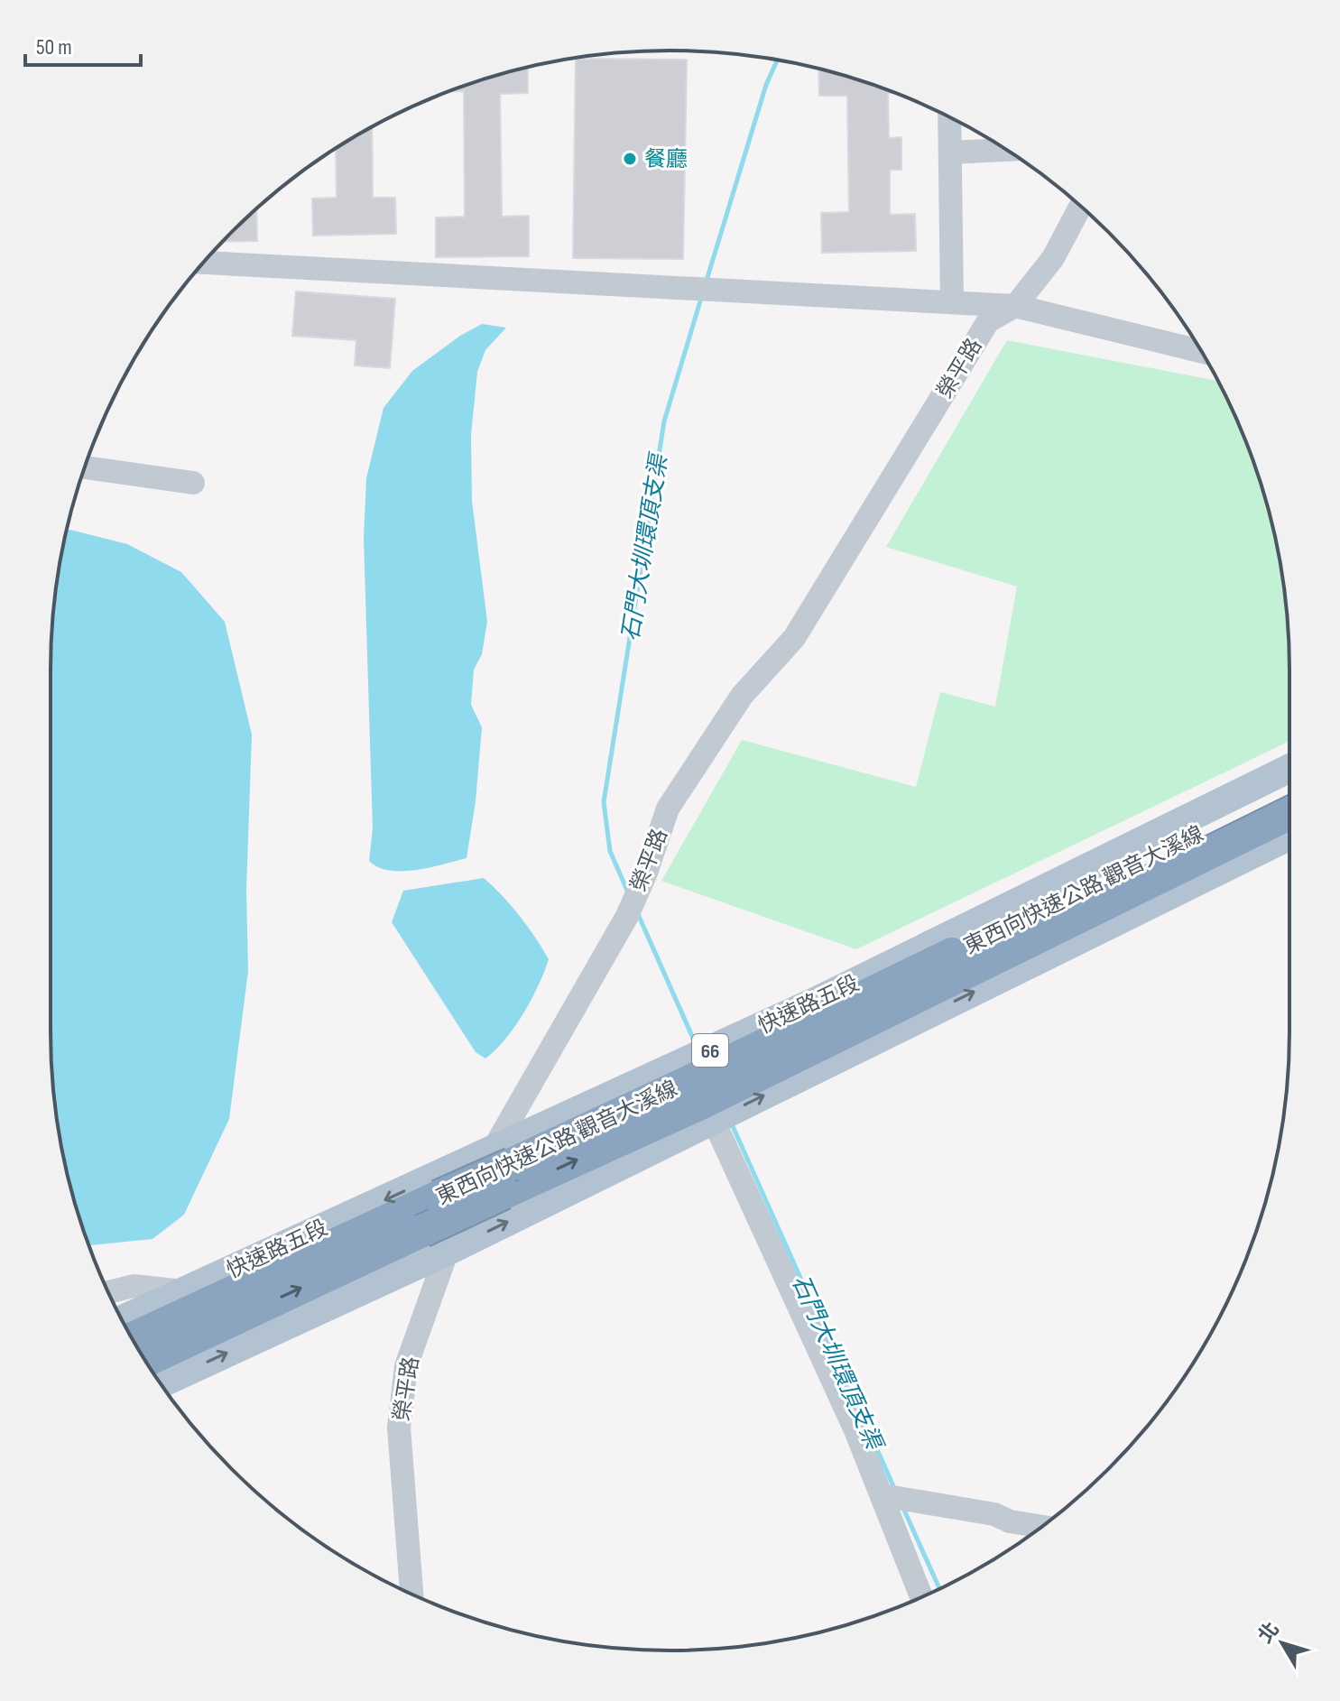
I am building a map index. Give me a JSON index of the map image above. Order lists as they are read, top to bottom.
{
  "streets": {
    "highway": ["東西向快速公路 觀音大溪線", "66"],
    "main road": ["快速路五段"],
    "street": ["榮平路"]
  },
  "crossings": [
    ["榮平路", "東西向快速公路 觀音大溪線"],
    ["榮平路", "快速路五段"],
    ["榮平路", "66"],
    ["東西向快速公路 觀音大溪線", "快速路五段"],
    ["東西向快速公路 觀音大溪線", "66"]
  ],
  "water": ["石門大圳環頂支渠"],
  "places": ["餐廳"],
  "scale_bar": "50 m",
  "north": "top left"
}
